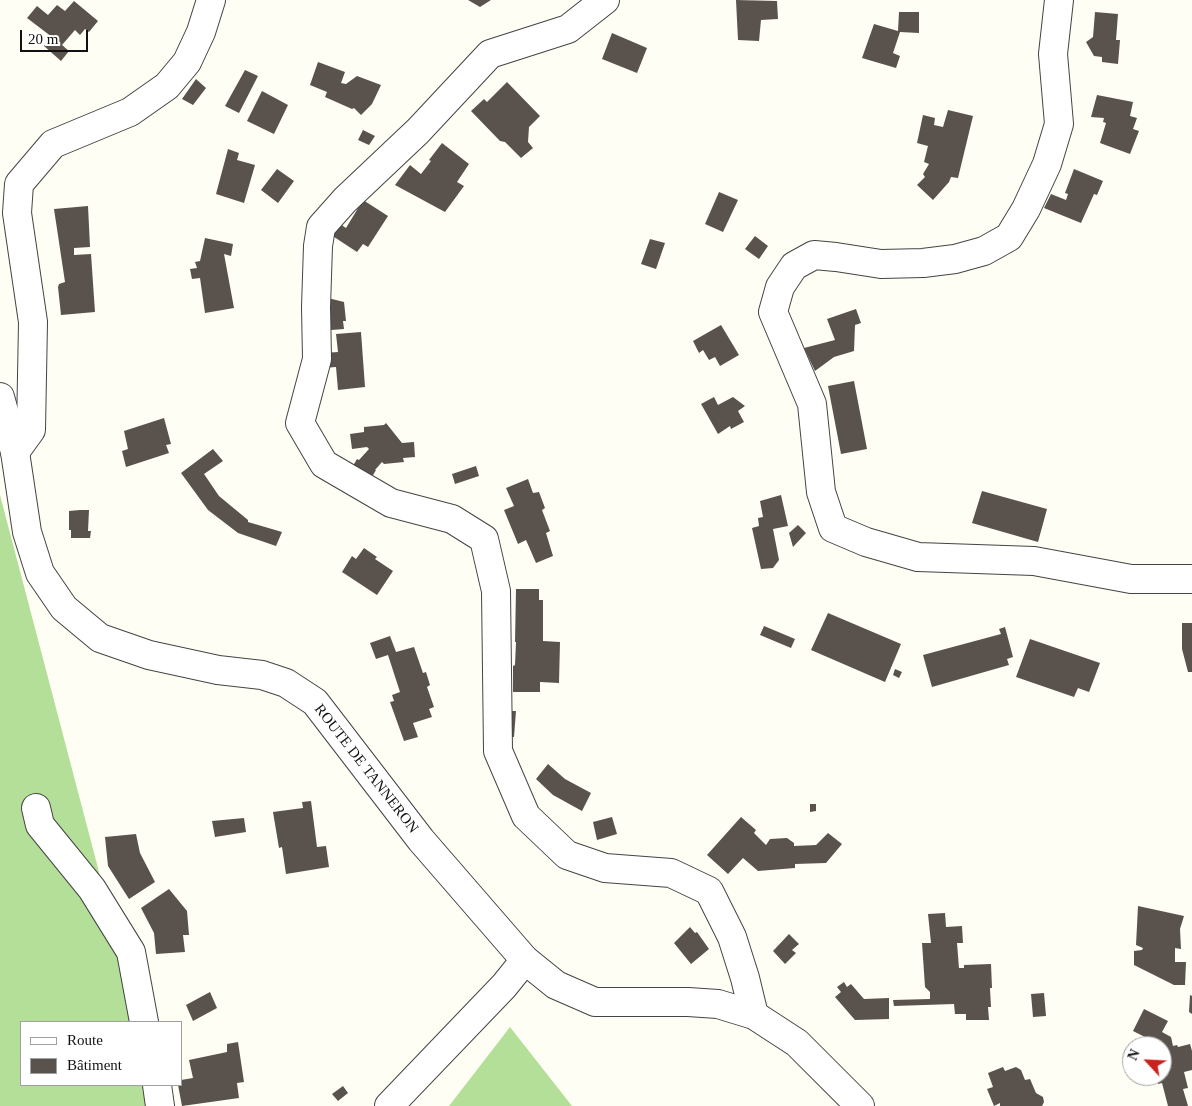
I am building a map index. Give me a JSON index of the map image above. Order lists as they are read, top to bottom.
{
  "streets": {
    "street": ["ROUTE DE TANNERON"]
  },
  "legend": ["Route", "Bâtiment"],
  "scale_bar": "20 m",
  "north": "top left"
}
